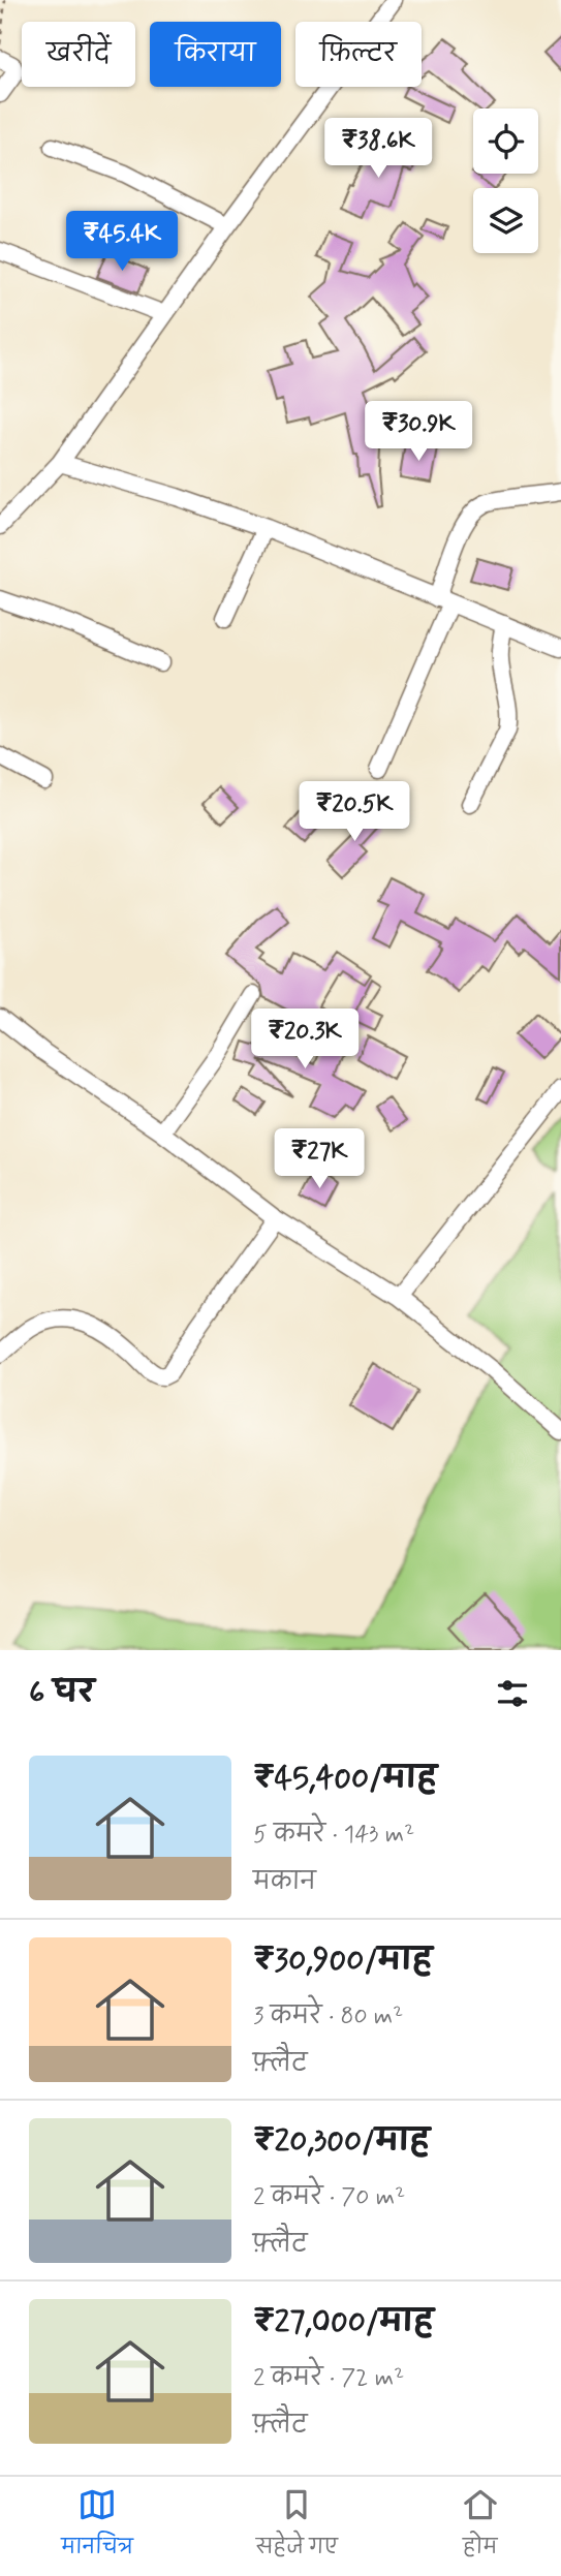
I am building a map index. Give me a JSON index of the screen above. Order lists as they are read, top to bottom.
{
  "page": {
    "chip": ["खरीदें", "किराया", "फ़िल्टर"],
    "price": [
      "₹38.6K",
      "₹45.4K",
      "₹30.9K",
      "₹20.5K",
      "₹20.3K",
      "₹27K"
    ],
    "heading": "6 घर",
    "list": [
      {
        "name": "₹45,400/माह",
        "note": "5 कमरे · 143 m² · मकान"
      },
      {
        "name": "₹30,900/माह",
        "note": "3 कमरे · 80 m² · फ़्लैट"
      },
      {
        "name": "₹20,300/माह",
        "note": "2 कमरे · 70 m² · फ़्लैट"
      },
      {
        "name": "₹27,000/माह",
        "note": "2 कमरे · 72 m² · फ़्लैट"
      }
    ],
    "tabs": ["मानचित्र", "सहेजे गए", "होम"]
  }
}
